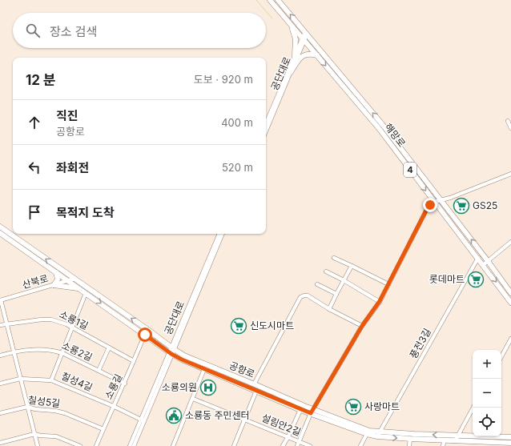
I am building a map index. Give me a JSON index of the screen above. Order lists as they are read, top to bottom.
{
  "streets": {
    "main road": ["해망로", "4", "공항로"],
    "street": [
      "공단대로",
      "산북로",
      "소룡1길",
      "풍전3길",
      "소룡2길",
      "칠성4길",
      "소룡길",
      "칠성5길",
      "설림안2길"
    ]
  },
  "crossings": [
    ["공단대로", "해망로"],
    ["공단대로", "공항로"],
    ["공단대로", "칠성4길"],
    ["해망로", "풍전3길"],
    ["산북로", "공항로"],
    ["소룡1길", "소룡길"],
    ["풍전3길", "공항로"],
    ["소룡2길", "소룡길"],
    ["공항로", "소룡길"],
    ["칠성4길", "소룡길"],
    ["소룡길", "칠성5길"]
  ],
  "places": {
    "supermarket": [
      "GS25",
      "롯데마트",
      "신도시마트",
      "사랑마트"
    ],
    "hospital": ["소룡의원"],
    "public building": ["소룡동 주민센터"]
  },
  "page": {
    "search": "장소 검색",
    "heading": ["12 분", "도보 · 920 m"],
    "list": [
      ["직진", "공항로", "400 m"],
      ["좌회전", "520 m"],
      "목적지 도착"
    ],
    "map_buttons": ["+", "−"]
  }
}
